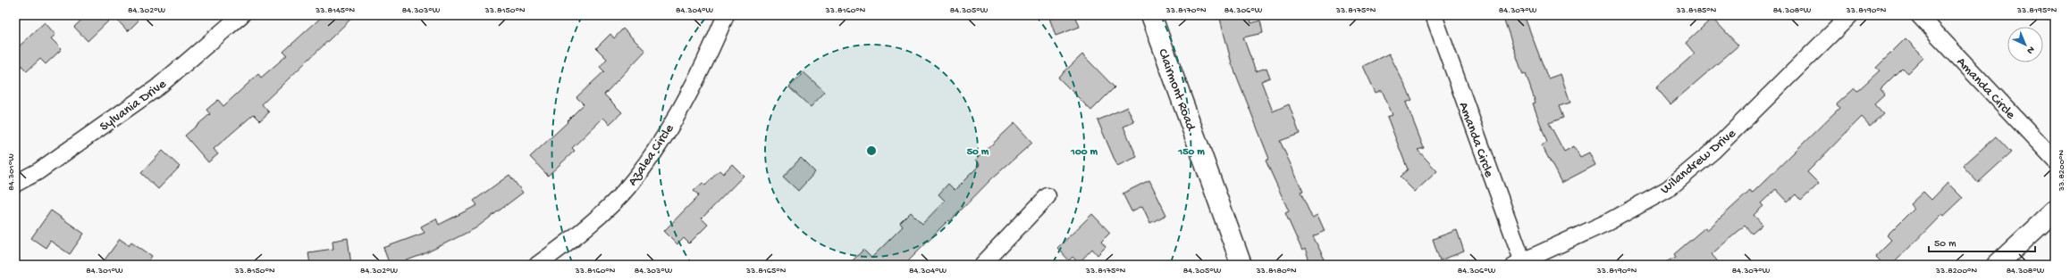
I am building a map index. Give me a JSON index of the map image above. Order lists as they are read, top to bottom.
{
  "streets": {
    "main road": ["Clairmont Road"],
    "street": [
      "Amanda Circle",
      "Sylvania Drive",
      "Azalea Circle",
      "Wilandrew Drive"
    ]
  },
  "crossings": [
    ["Amanda Circle", "Wilandrew Drive"]
  ],
  "scale_bar": "50 m",
  "north": "bottom right",
  "coordinates": [
    "84.302°W",
    "33.8145°N",
    "84.303°W",
    "33.8150°N",
    "84.304°W",
    "33.8160°N",
    "84.305°W",
    "33.8170°N",
    "84.306°W",
    "33.8175°N",
    "84.307°W",
    "33.8185°N",
    "84.308°W",
    "33.8190°N",
    "33.8195°N",
    "33.8200°N",
    "84.301°W",
    "33.8165°N",
    "33.8180°N"
  ],
  "rings": ["50 m", "100 m", "150 m"]
}
